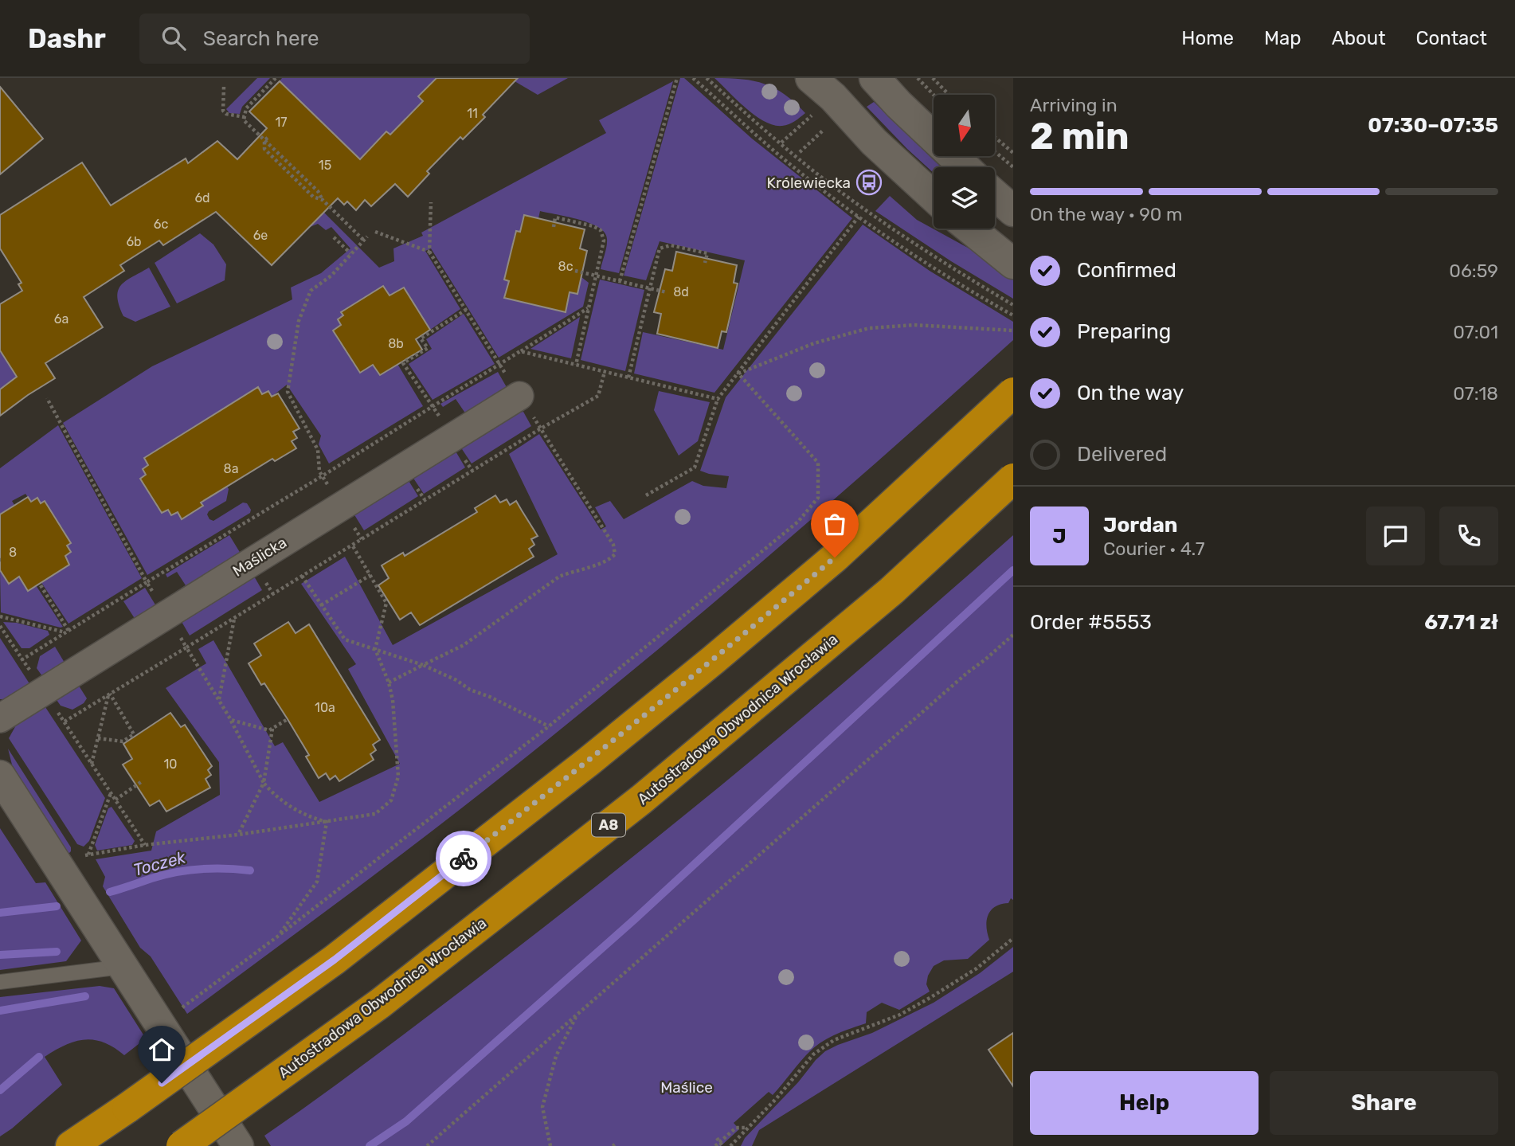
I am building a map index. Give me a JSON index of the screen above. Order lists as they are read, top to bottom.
{
  "streets": {
    "highway": ["Autostradowa Obwodnica Wrocławia", "A8"],
    "street": ["Maślicka"]
  },
  "water": ["Toczek"],
  "parks": ["Maślice"],
  "places": {
    "bus stop": ["Królewiecka"]
  },
  "house_numbers": [
    "11",
    "17",
    "15",
    "6d",
    "6c",
    "6e",
    "6b",
    "8c",
    "8d",
    "6a",
    "8b",
    "8a",
    "8",
    "10a",
    "10"
  ],
  "north": "bottom",
  "page": {
    "header": "Dashr",
    "search": "Search here",
    "nav": [
      "Home",
      "Map",
      "About",
      "Contact"
    ],
    "heading": ["2 min", "Arriving in", "07:30–07:35"],
    "panel": [
      "Jordan",
      "Courier · 4.7",
      "Order #5553",
      "67.71 zł"
    ],
    "bar": "On the way · 90 m",
    "list": [
      ["Confirmed", "06:59"],
      ["Preparing", "07:01"],
      ["On the way", "07:18"],
      "Delivered"
    ],
    "round": "J",
    "buttons": ["Help", "Share"]
  }
}
